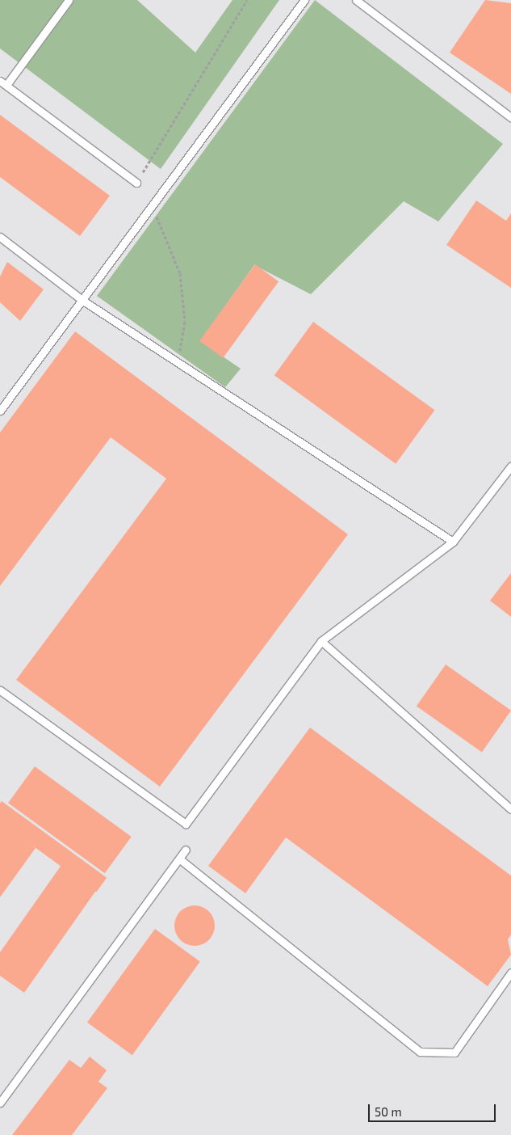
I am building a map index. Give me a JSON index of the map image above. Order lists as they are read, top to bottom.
{
  "scale_bar": "50 m"
}
